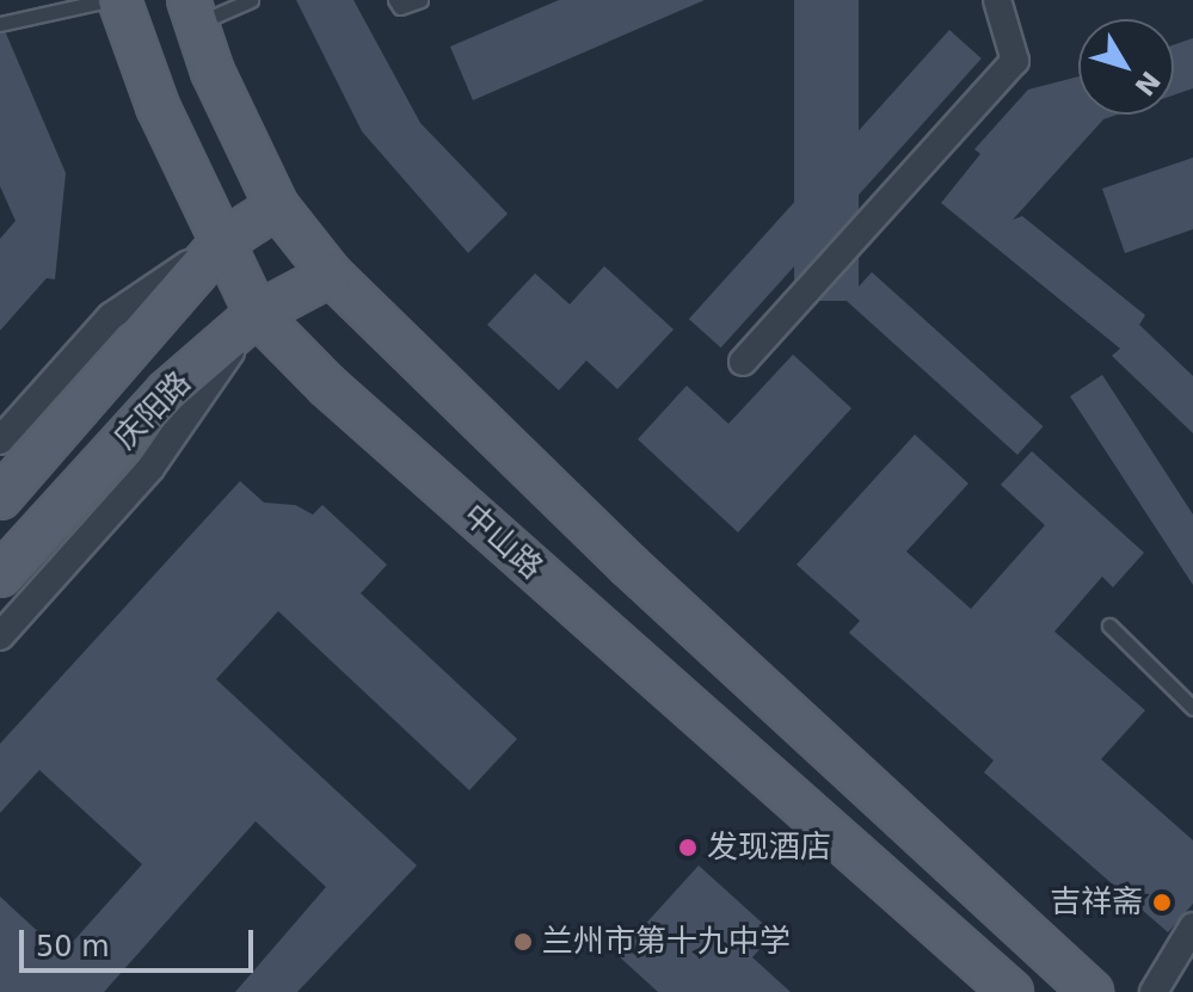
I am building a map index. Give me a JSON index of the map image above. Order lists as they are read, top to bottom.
{
  "streets": {
    "main road": ["庆阳路", "中山路"]
  },
  "crossings": [
    ["庆阳路", "中山路"]
  ],
  "places": ["发现酒店", "吉祥斋", "兰州市第十九中学"],
  "scale_bar": "50 m",
  "north": "bottom right"
}
